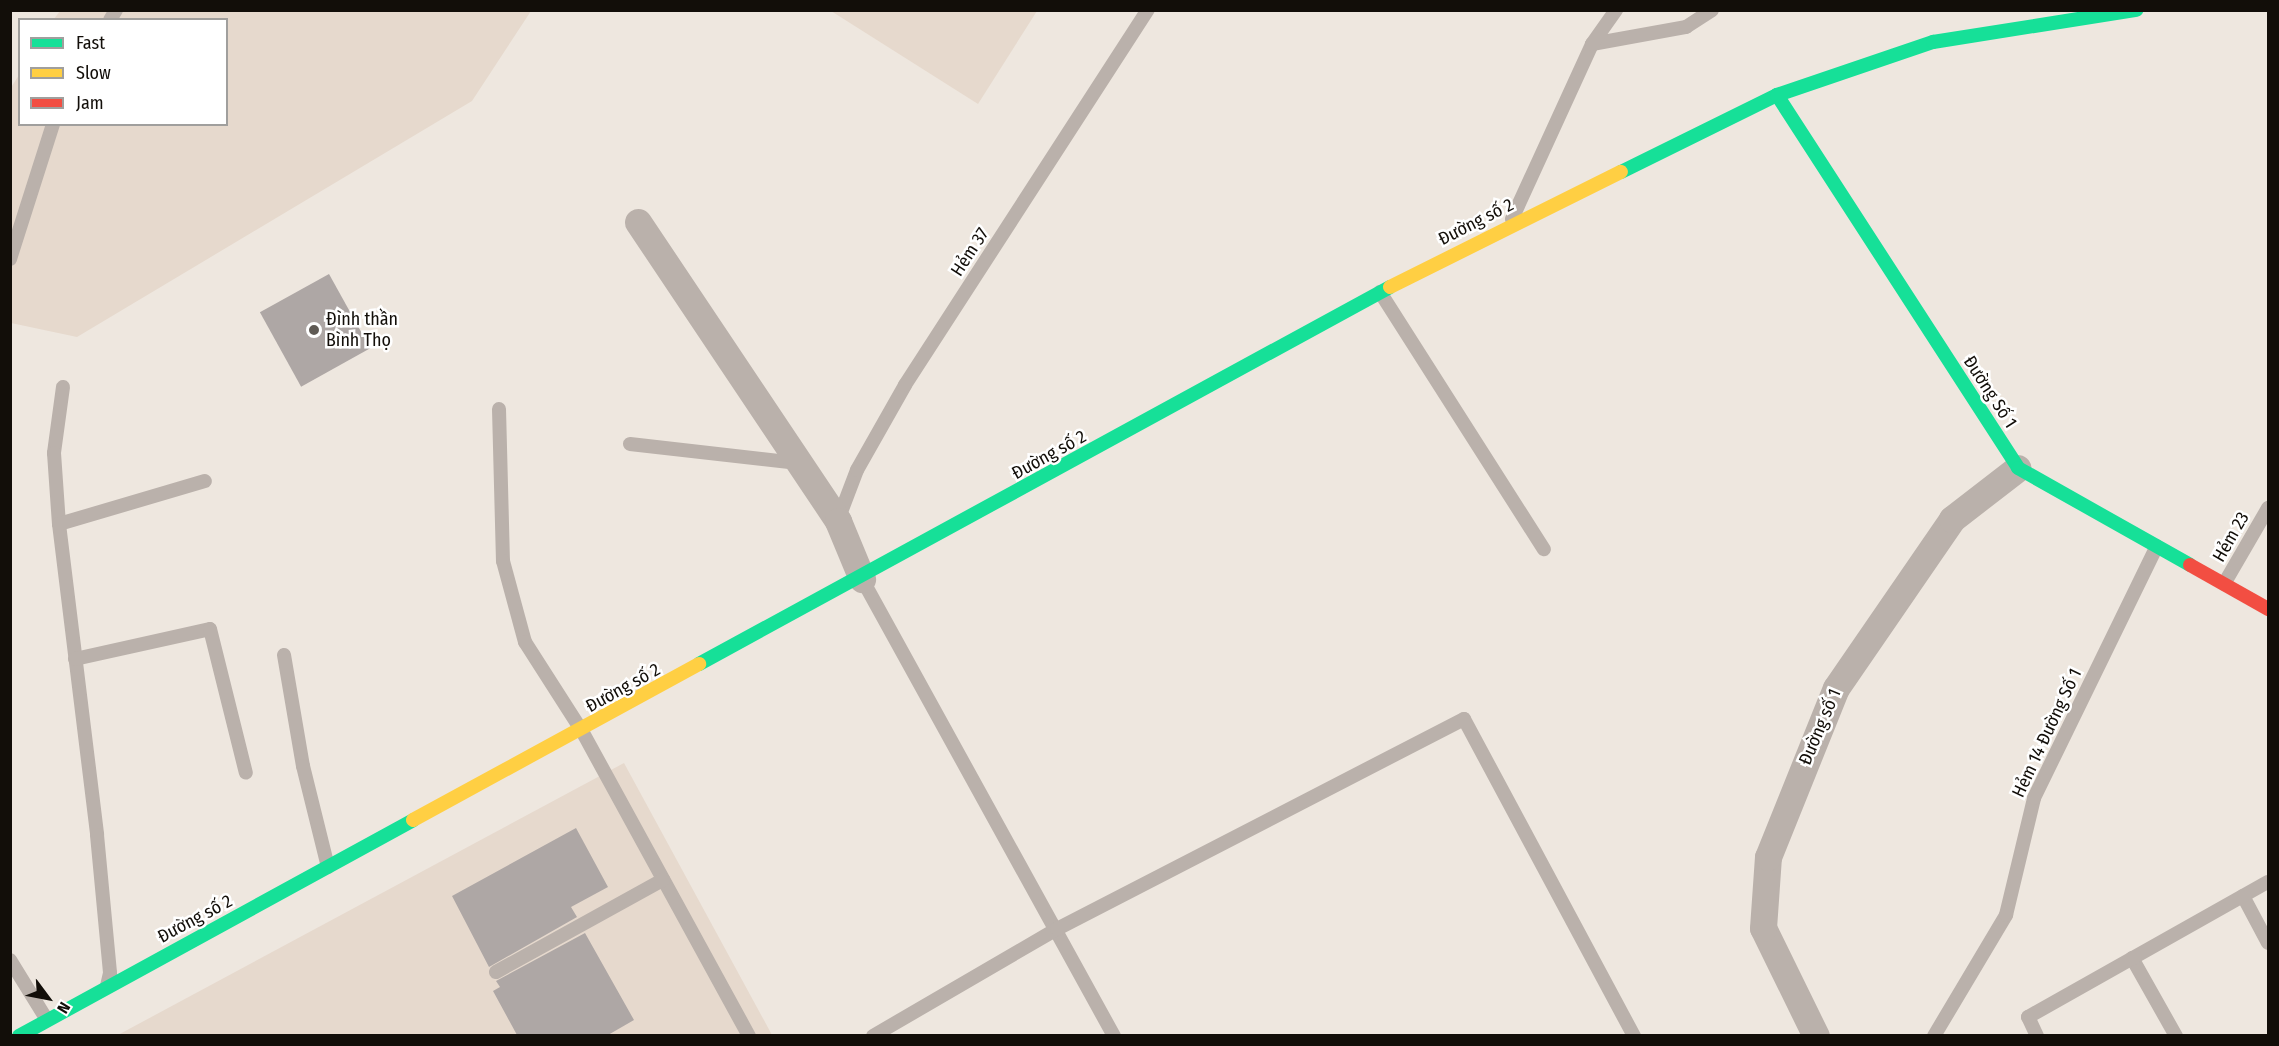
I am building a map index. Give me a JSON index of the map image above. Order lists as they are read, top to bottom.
{
  "streets": {
    "street": ["Đường số 2", "Đường Số 1", "Đường số 1"],
    "lane": ["Hẻm 37", "Hẻm 23", "Hẻm 14 Đường Số 1"]
  },
  "crossings": [
    ["Đường số 2", "Đường Số 1"],
    ["Đường Số 1", "Hẻm 23"],
    ["Đường Số 1", "Đường số 1"],
    ["Đường Số 1", "Hẻm 14 Đường Số 1"]
  ],
  "places": ["Đình thần Bình Thọ"],
  "legend": ["Fast", "Slow", "Jam"],
  "north": "bottom right"
}
